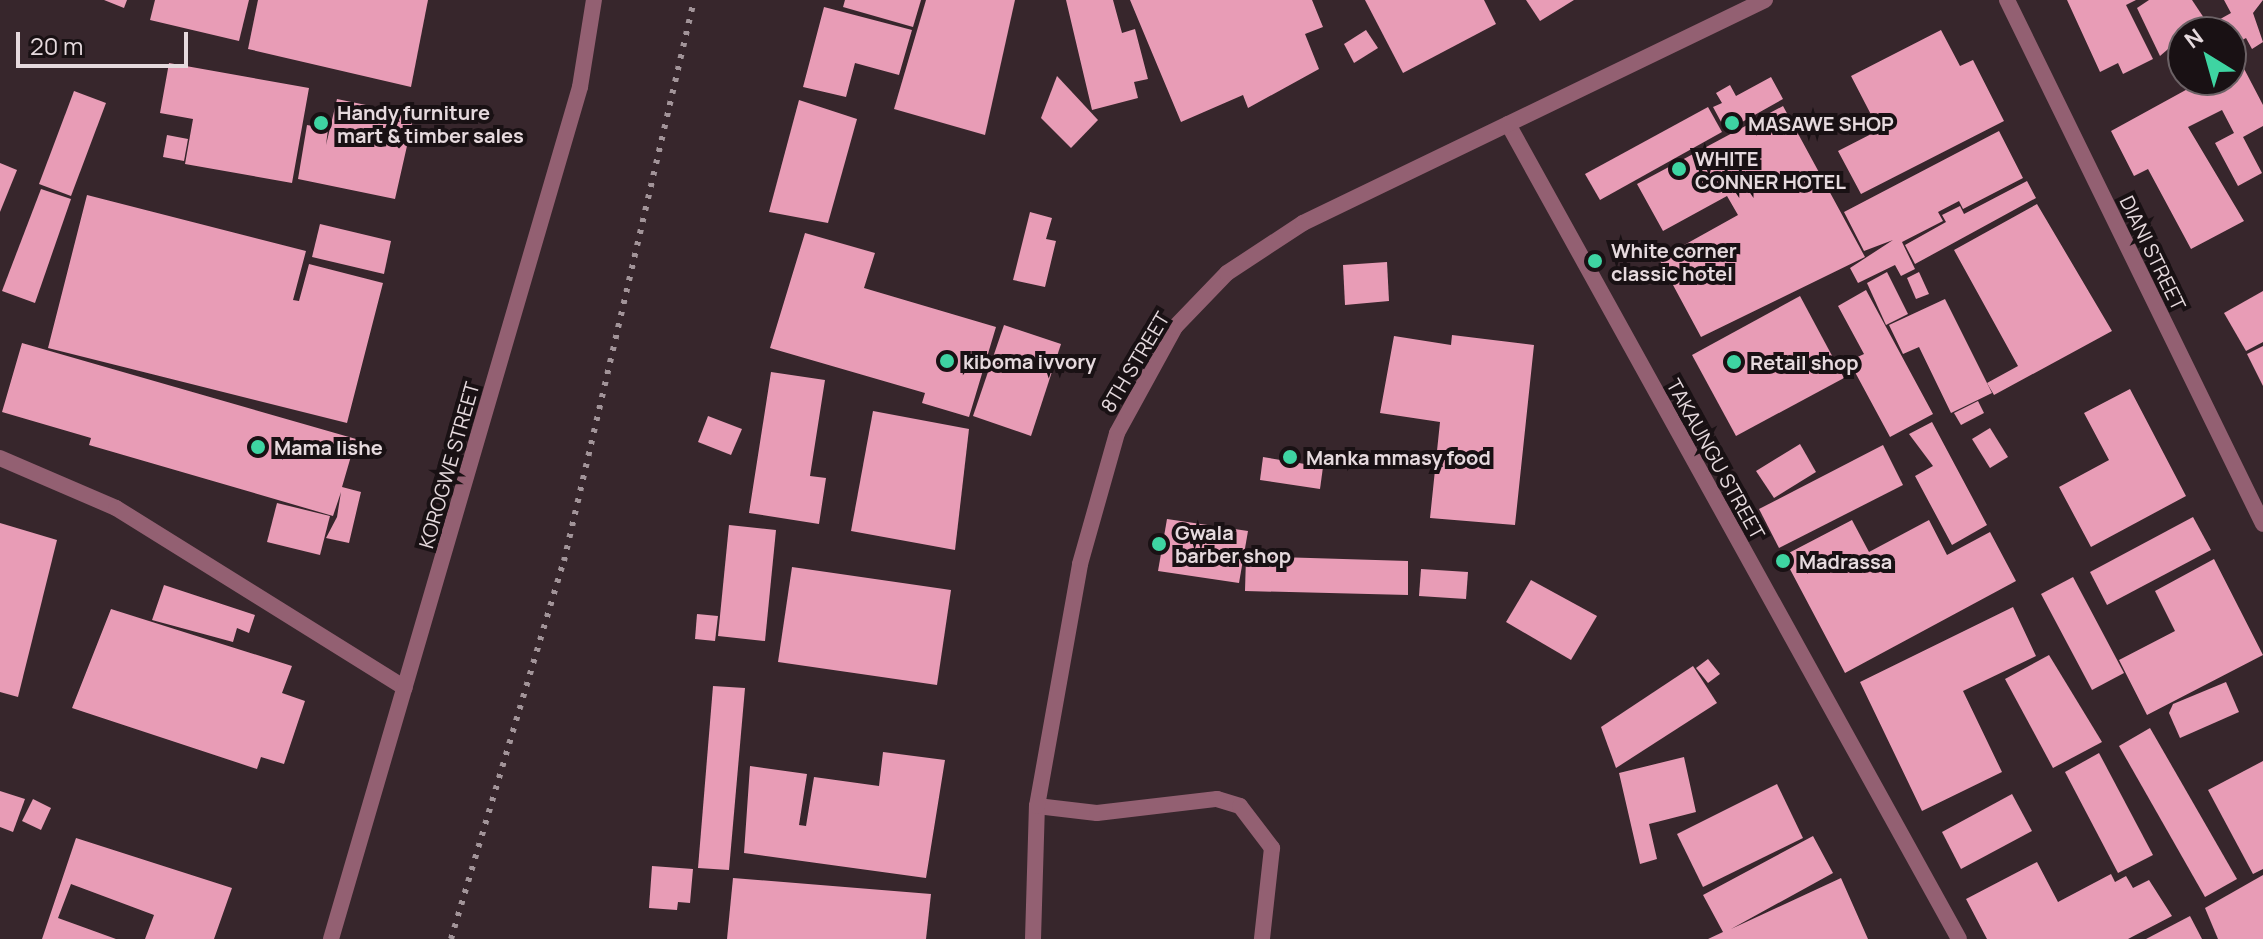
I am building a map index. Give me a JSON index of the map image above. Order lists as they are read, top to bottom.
{
  "streets": {
    "street": [
      "DIANI STREET",
      "8TH STREET",
      "TAKAUNGU STREET",
      "KOROGWE STREET"
    ]
  },
  "crossings": [
    ["8TH STREET", "TAKAUNGU STREET"]
  ],
  "places": [
    "Handy furniture mart & timber sales",
    "MASAWE SHOP",
    "WHITE CONNER HOTEL",
    "White corner classic hotel",
    "kiboma ivvory",
    "Retail shop",
    "Mama lishe",
    "Manka mmasy food",
    "Gwala barber shop",
    "Madrassa"
  ],
  "scale_bar": "20 m",
  "north": "top left"
}
